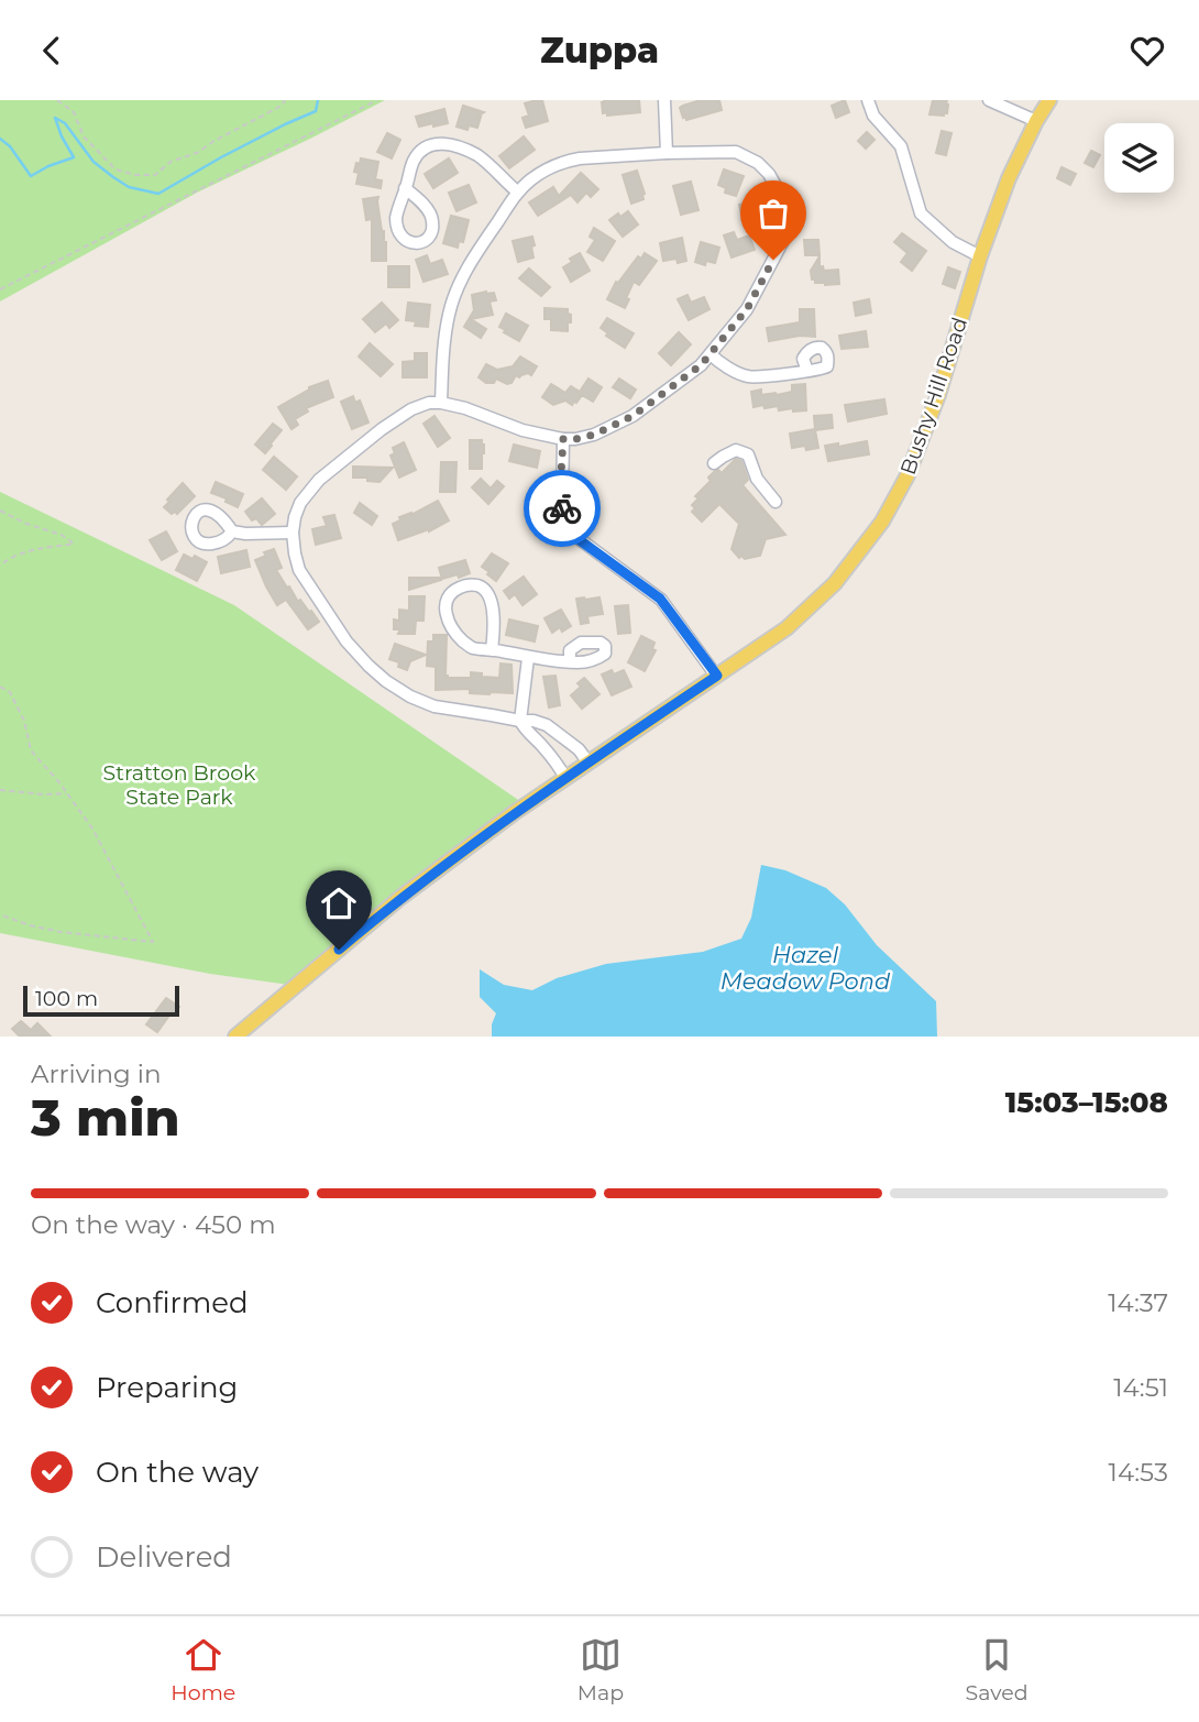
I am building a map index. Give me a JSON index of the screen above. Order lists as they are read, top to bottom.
{
  "streets": {
    "main road": ["Bushy Hill Road"]
  },
  "water": ["Hazel Meadow Pond"],
  "parks": ["Stratton Brook State Park"],
  "scale_bar": "100 m",
  "page": {
    "header": "Zuppa",
    "scale": "100 m",
    "heading": ["3 min", "Arriving in", "15:03–15:08"],
    "bar": "On the way · 450 m",
    "list": [
      ["Confirmed", "14:37"],
      ["Preparing", "14:51"],
      ["On the way", "14:53"],
      "Delivered"
    ],
    "tabs": ["Home", "Map", "Saved"]
  }
}
